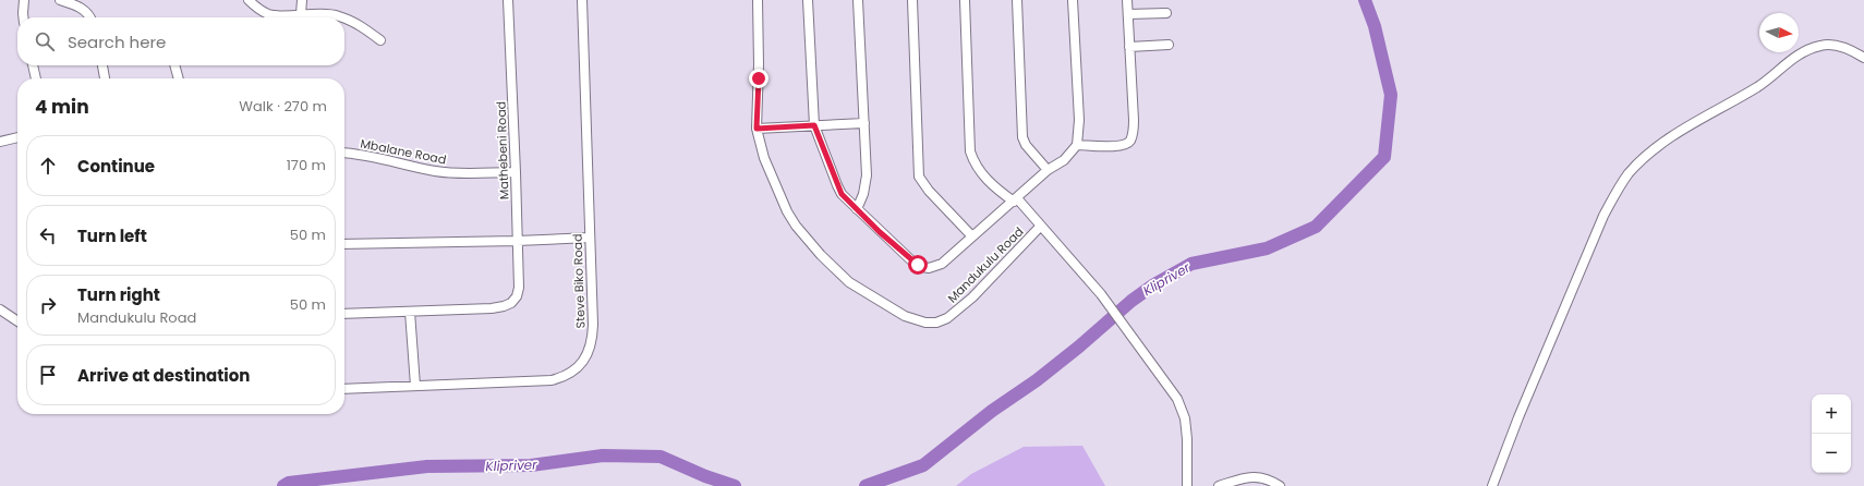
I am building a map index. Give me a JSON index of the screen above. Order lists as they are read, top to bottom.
{
  "streets": {
    "street": [
      "Mathebeni Road",
      "Mbalane Road",
      "Mandukulu Road",
      "Steve Biko Road"
    ]
  },
  "crossings": [
    ["Mathebeni Road", "Mbalane Road"]
  ],
  "water": ["Klipriver"],
  "north": "right",
  "page": {
    "search": "Search here",
    "heading": ["4 min", "Walk · 270 m"],
    "list": [
      ["Continue", "170 m"],
      ["Turn left", "50 m"],
      ["Turn right", "Mandukulu Road", "50 m"],
      "Arrive at destination"
    ],
    "map_buttons": ["+", "−"]
  }
}
